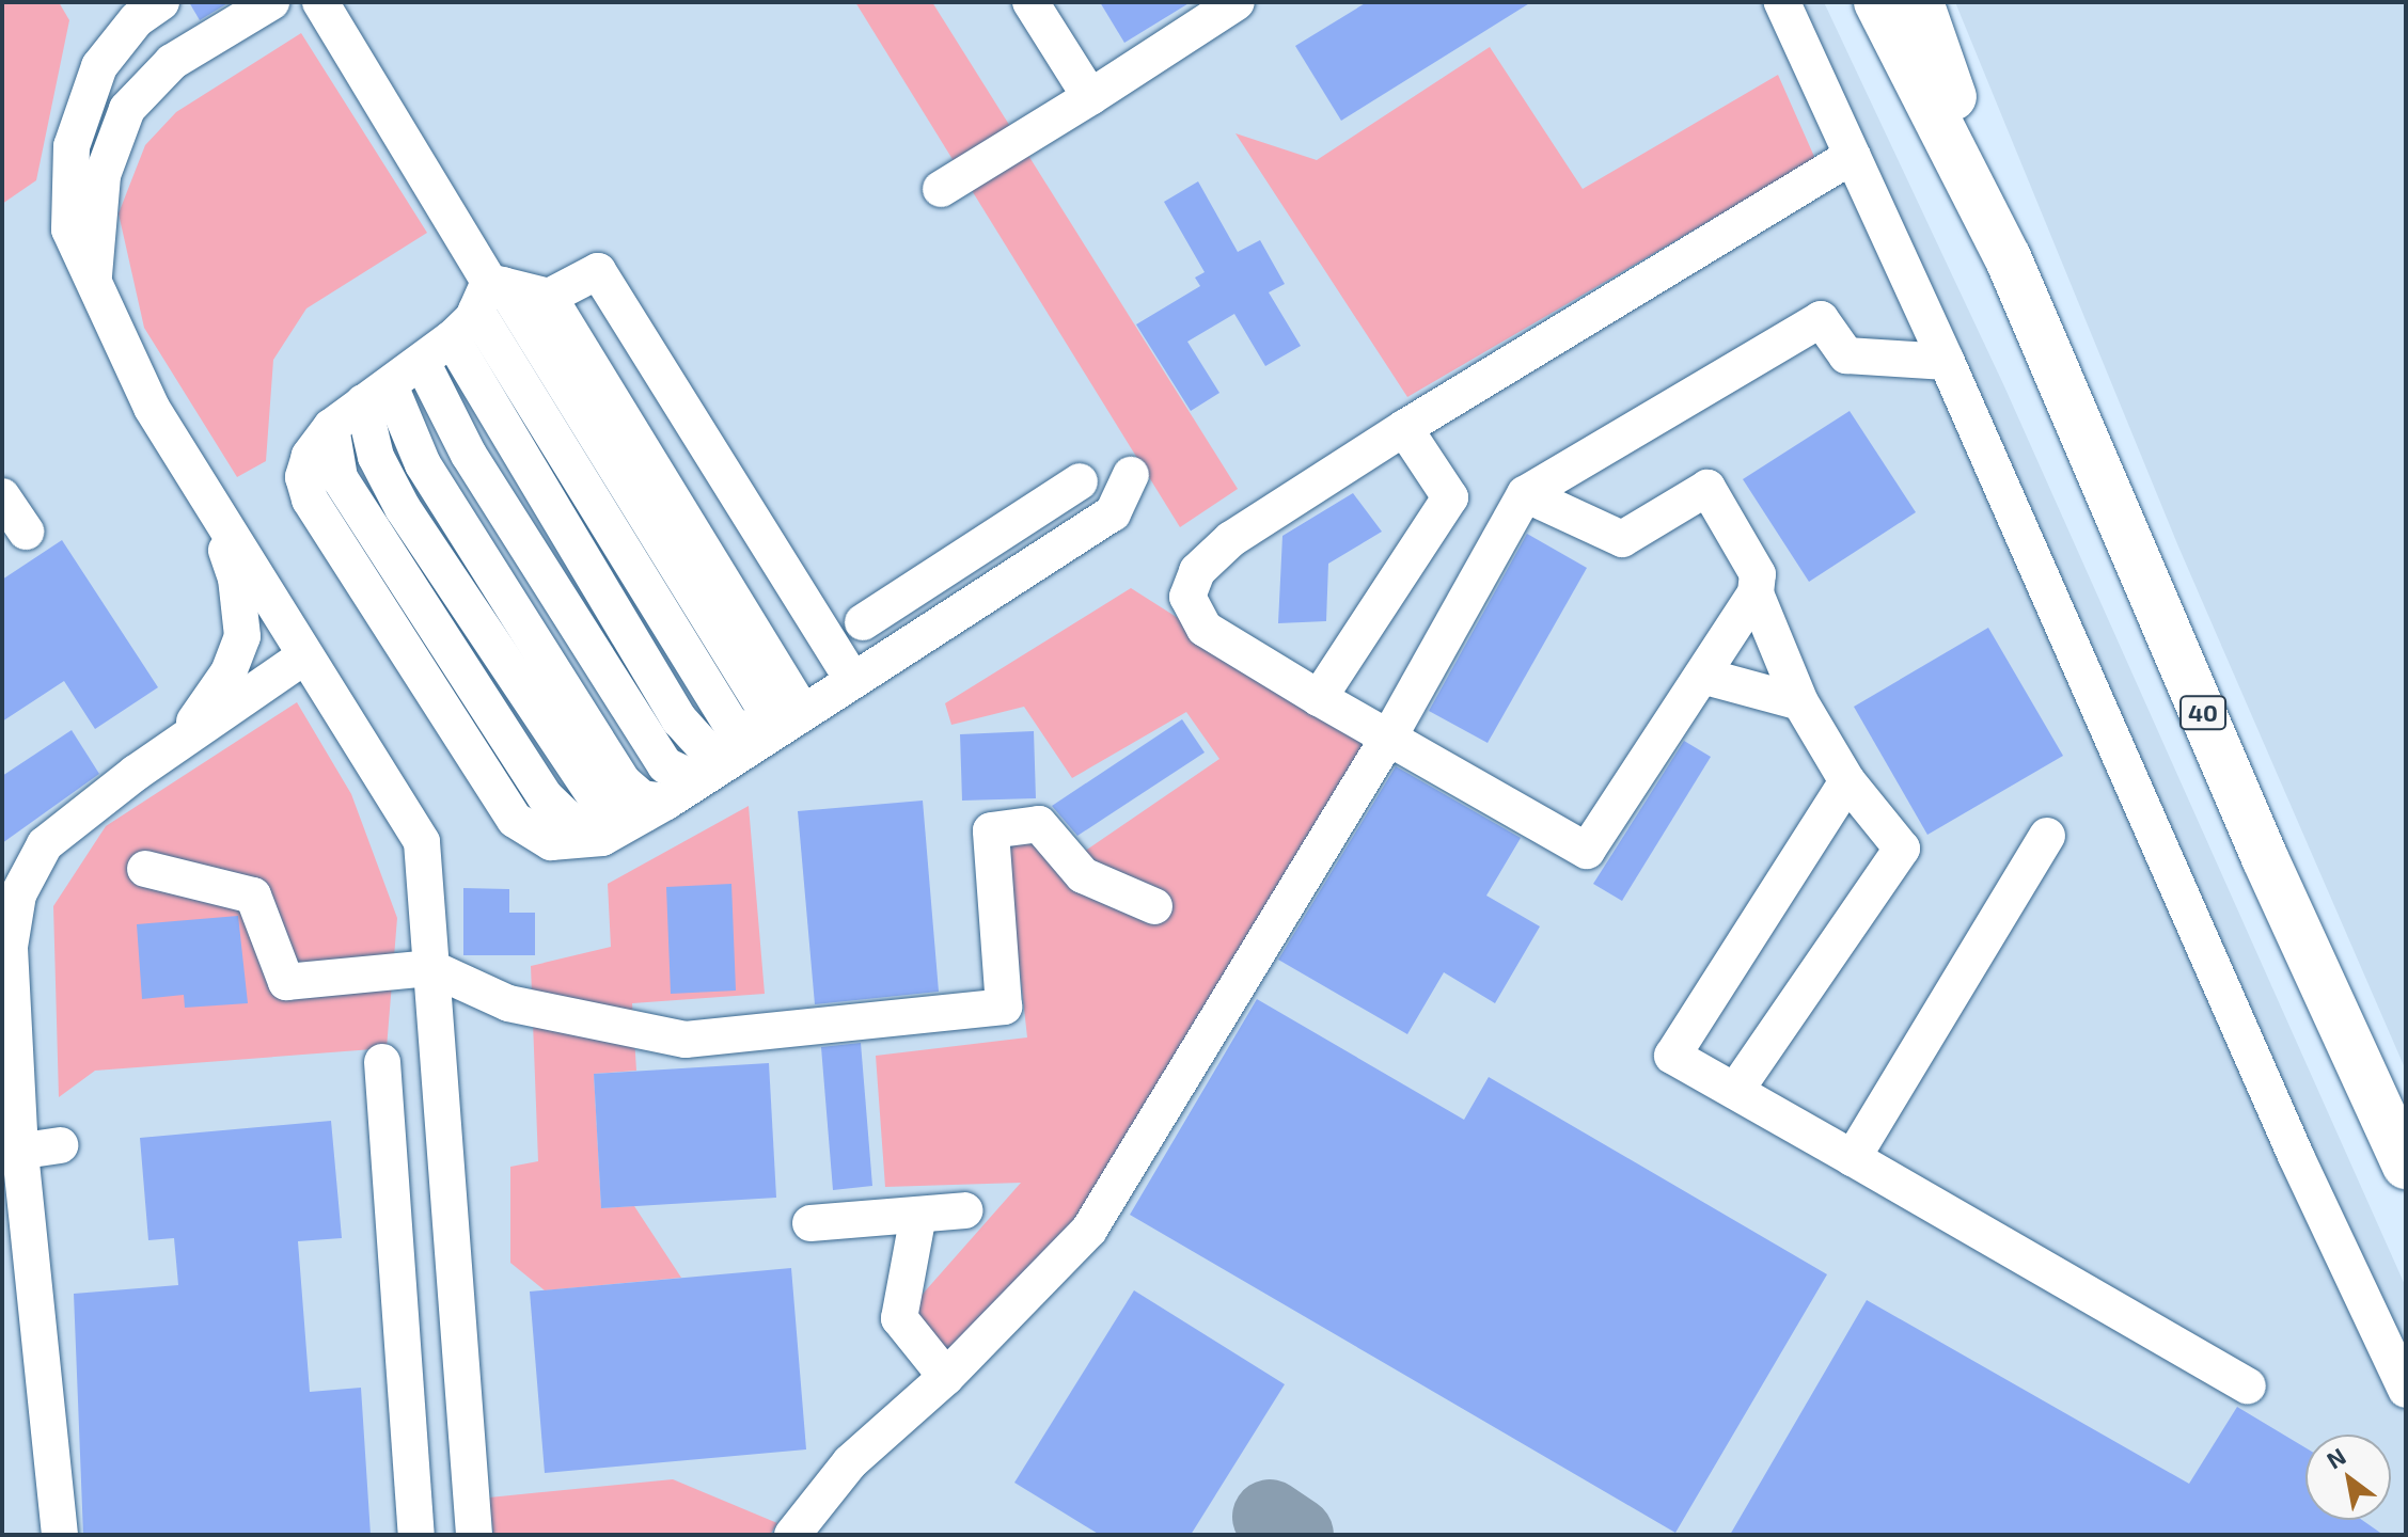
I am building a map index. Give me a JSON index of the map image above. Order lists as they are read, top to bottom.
{
  "streets": {
    "highway": ["40"]
  },
  "north": "top left"
}
